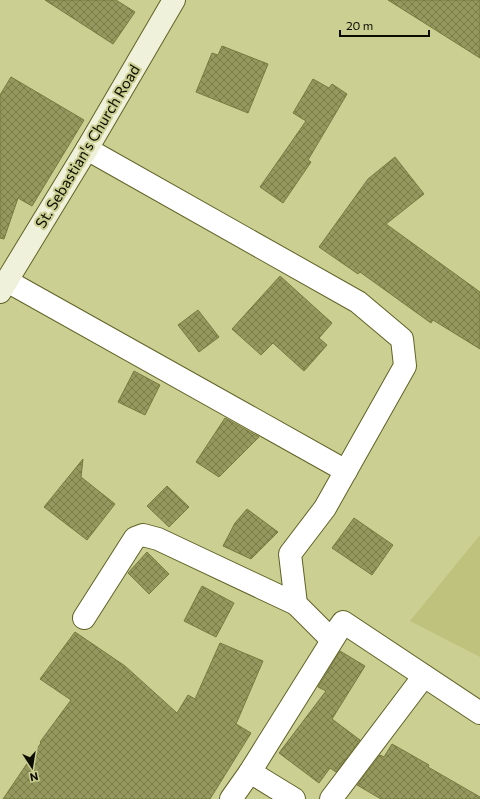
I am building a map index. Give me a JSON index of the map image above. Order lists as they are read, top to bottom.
{
  "streets": {
    "street": ["St. Sebastian's Church Road"]
  },
  "scale_bar": "20 m",
  "north": "bottom"
}
